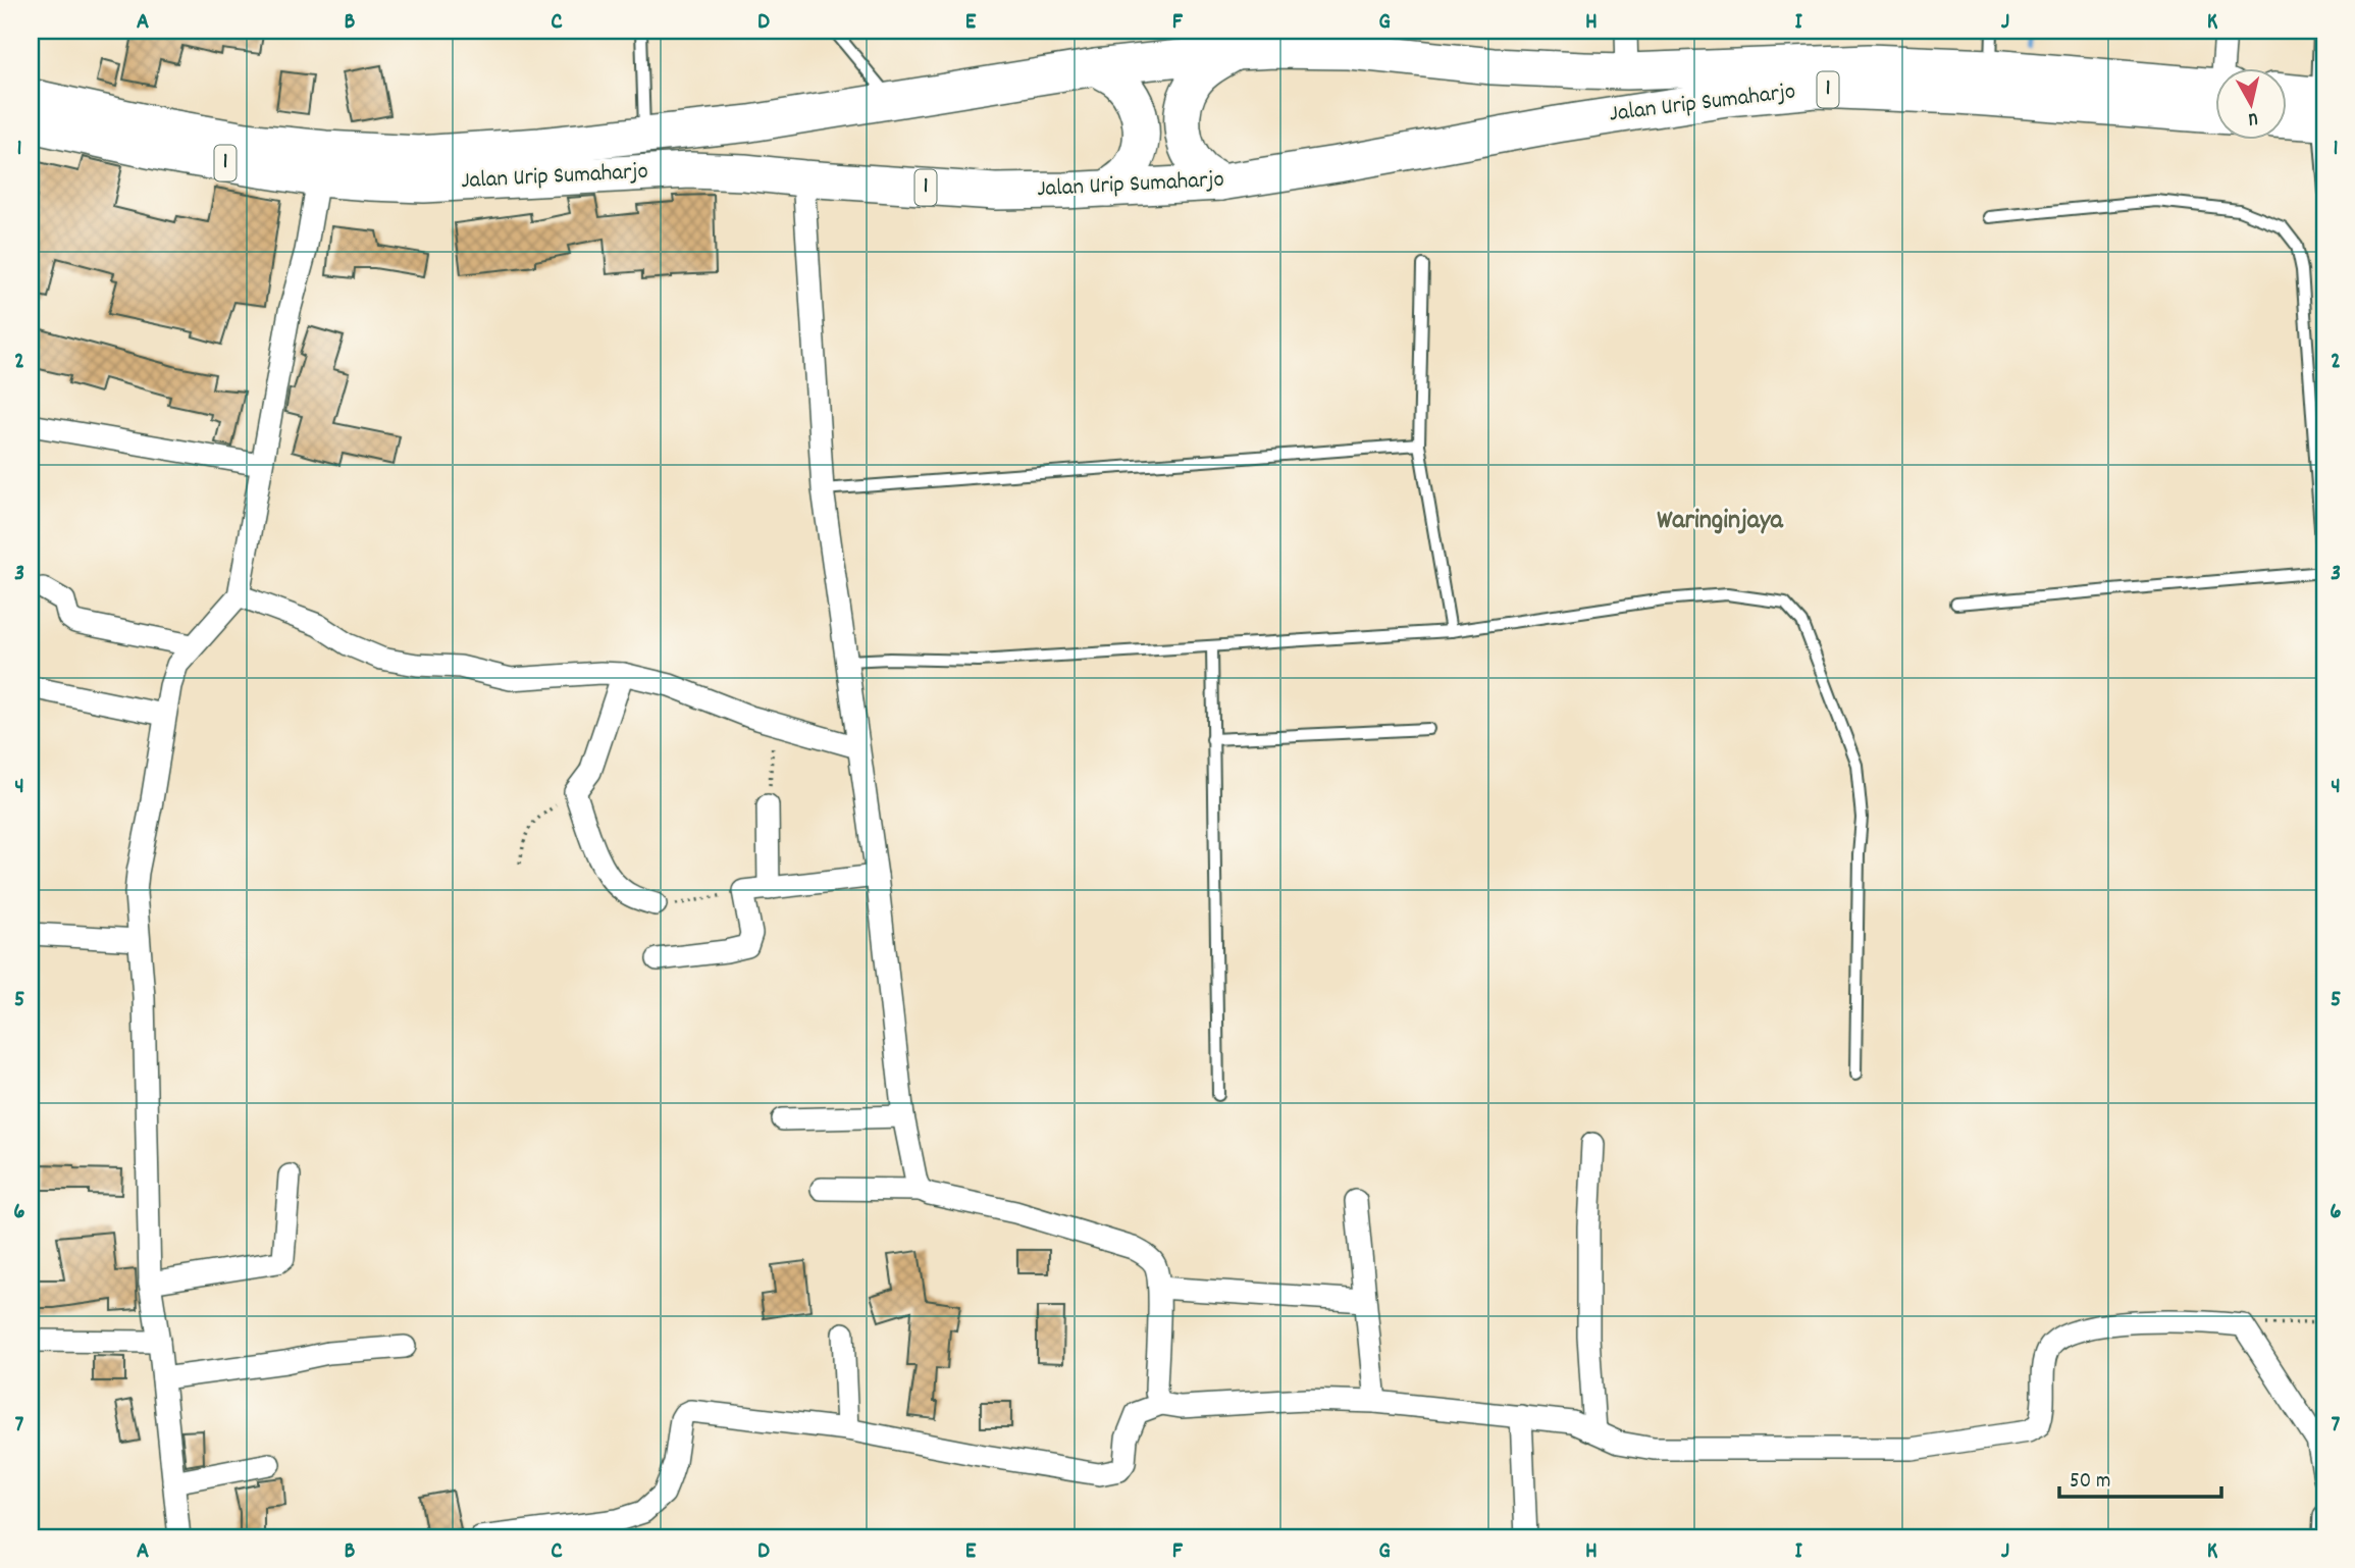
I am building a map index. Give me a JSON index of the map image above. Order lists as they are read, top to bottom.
{
  "streets": {
    "highway": ["1", "Jalan Urip Sumaharjo"]
  },
  "districts": ["Waringinjaya"],
  "scale_bar": "50 m",
  "north": "bottom",
  "grid": {
    "columns": [
      "A",
      "B",
      "C",
      "D",
      "E",
      "F",
      "G",
      "H",
      "I",
      "J",
      "K"
    ],
    "rows": [
      "1",
      "2",
      "3",
      "4",
      "5",
      "6",
      "7"
    ]
  }
}
